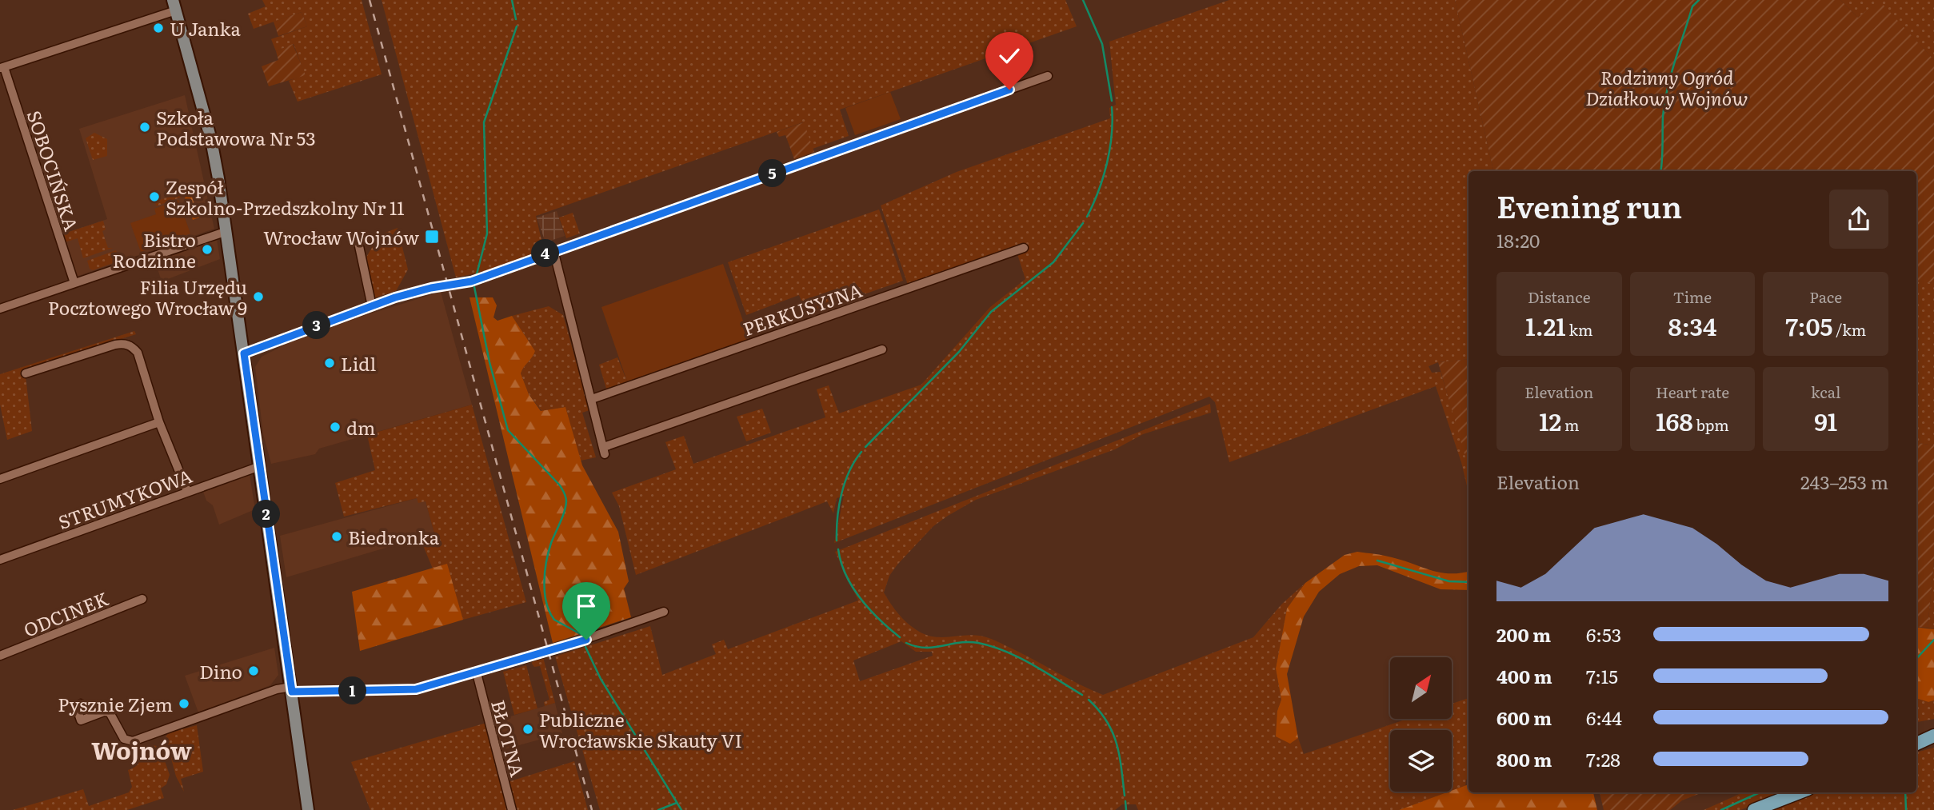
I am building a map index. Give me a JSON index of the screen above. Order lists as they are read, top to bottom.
{
  "streets": {
    "street": [
      "SOBOCIŃSKA",
      "PERKUSYJNA",
      "STRUMYKOWA",
      "ODCINEK",
      "BŁOTNA"
    ]
  },
  "districts": ["Wojnów"],
  "parks": ["Rodzinny Ogród Działkowy Wojnów"],
  "places": {
    "other": [
      "U Janka",
      "Szkoła Podstawowa Nr 53",
      "Zespół Szkolno-Przedszkolny Nr 11",
      "Bistro Rodzinne",
      "Filia Urzędu Pocztowego Wrocław 9",
      "Lidl",
      "dm",
      "Biedronka",
      "Dino",
      "Pysznie Zjem",
      "Publiczne Wrocławskie Skauty VI"
    ],
    "transit": ["Wrocław Wojnów"]
  },
  "north": "top right",
  "page": {
    "pins": [
      "5",
      "4",
      "3",
      "2",
      "1"
    ],
    "heading": ["Evening run", "18:20"],
    "stats": [
      ["Distance", "1.21 km"],
      ["Time", "8:34"],
      ["Pace", "7:05 /km"],
      ["Elevation", "12 m"],
      ["Heart rate", "168 bpm"],
      ["kcal", "91"]
    ],
    "chart": ["Elevation", "243–253 m"],
    "list": [
      {
        "name": "200 m",
        "note": "6:53"
      },
      {
        "name": "400 m",
        "note": "7:15"
      },
      {
        "name": "600 m",
        "note": "6:44"
      },
      {
        "name": "800 m",
        "note": "7:28"
      }
    ]
  }
}
